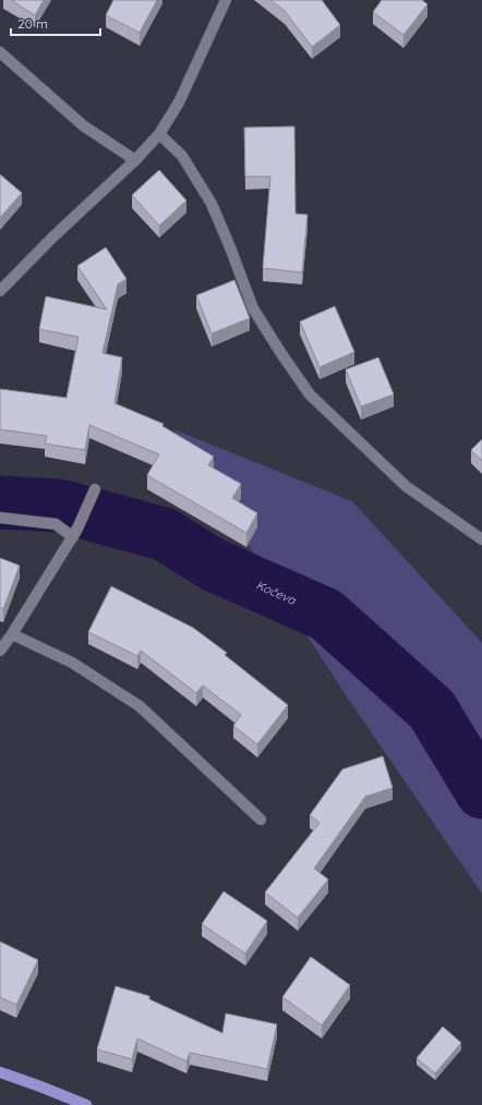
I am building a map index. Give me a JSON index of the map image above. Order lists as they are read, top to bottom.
{
  "water": ["Kočeva"],
  "scale_bar": "20 m"
}
